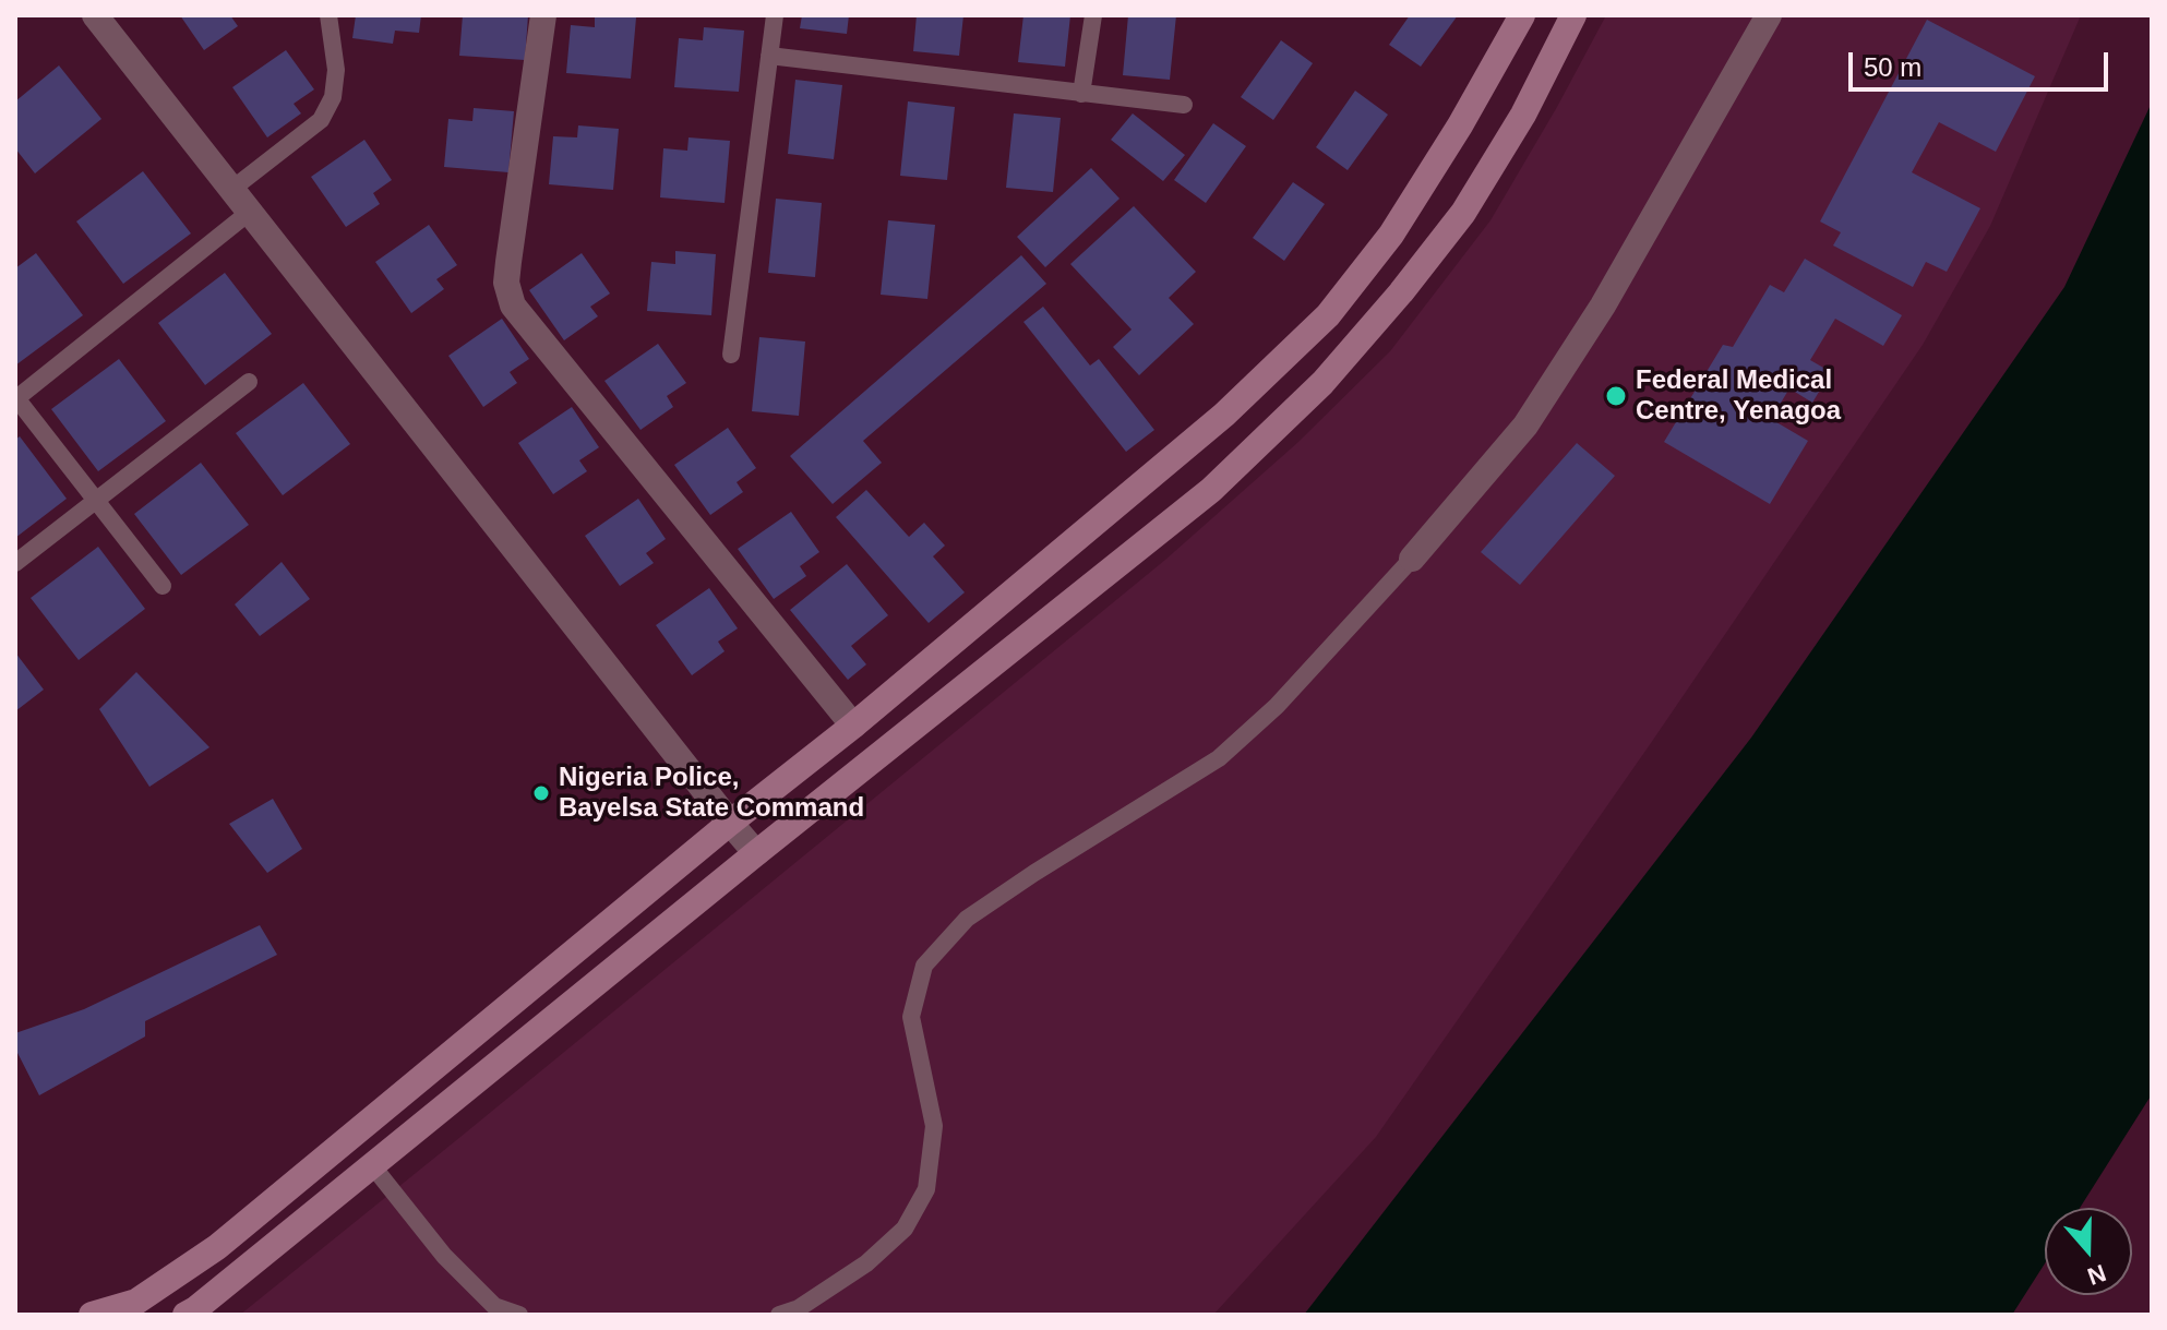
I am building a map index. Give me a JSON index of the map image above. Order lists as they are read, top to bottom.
{
  "places": ["Federal Medical Centre, Yenagoa", "Nigeria Police, Bayelsa State Command"],
  "scale_bar": "50 m",
  "north": "bottom"
}
